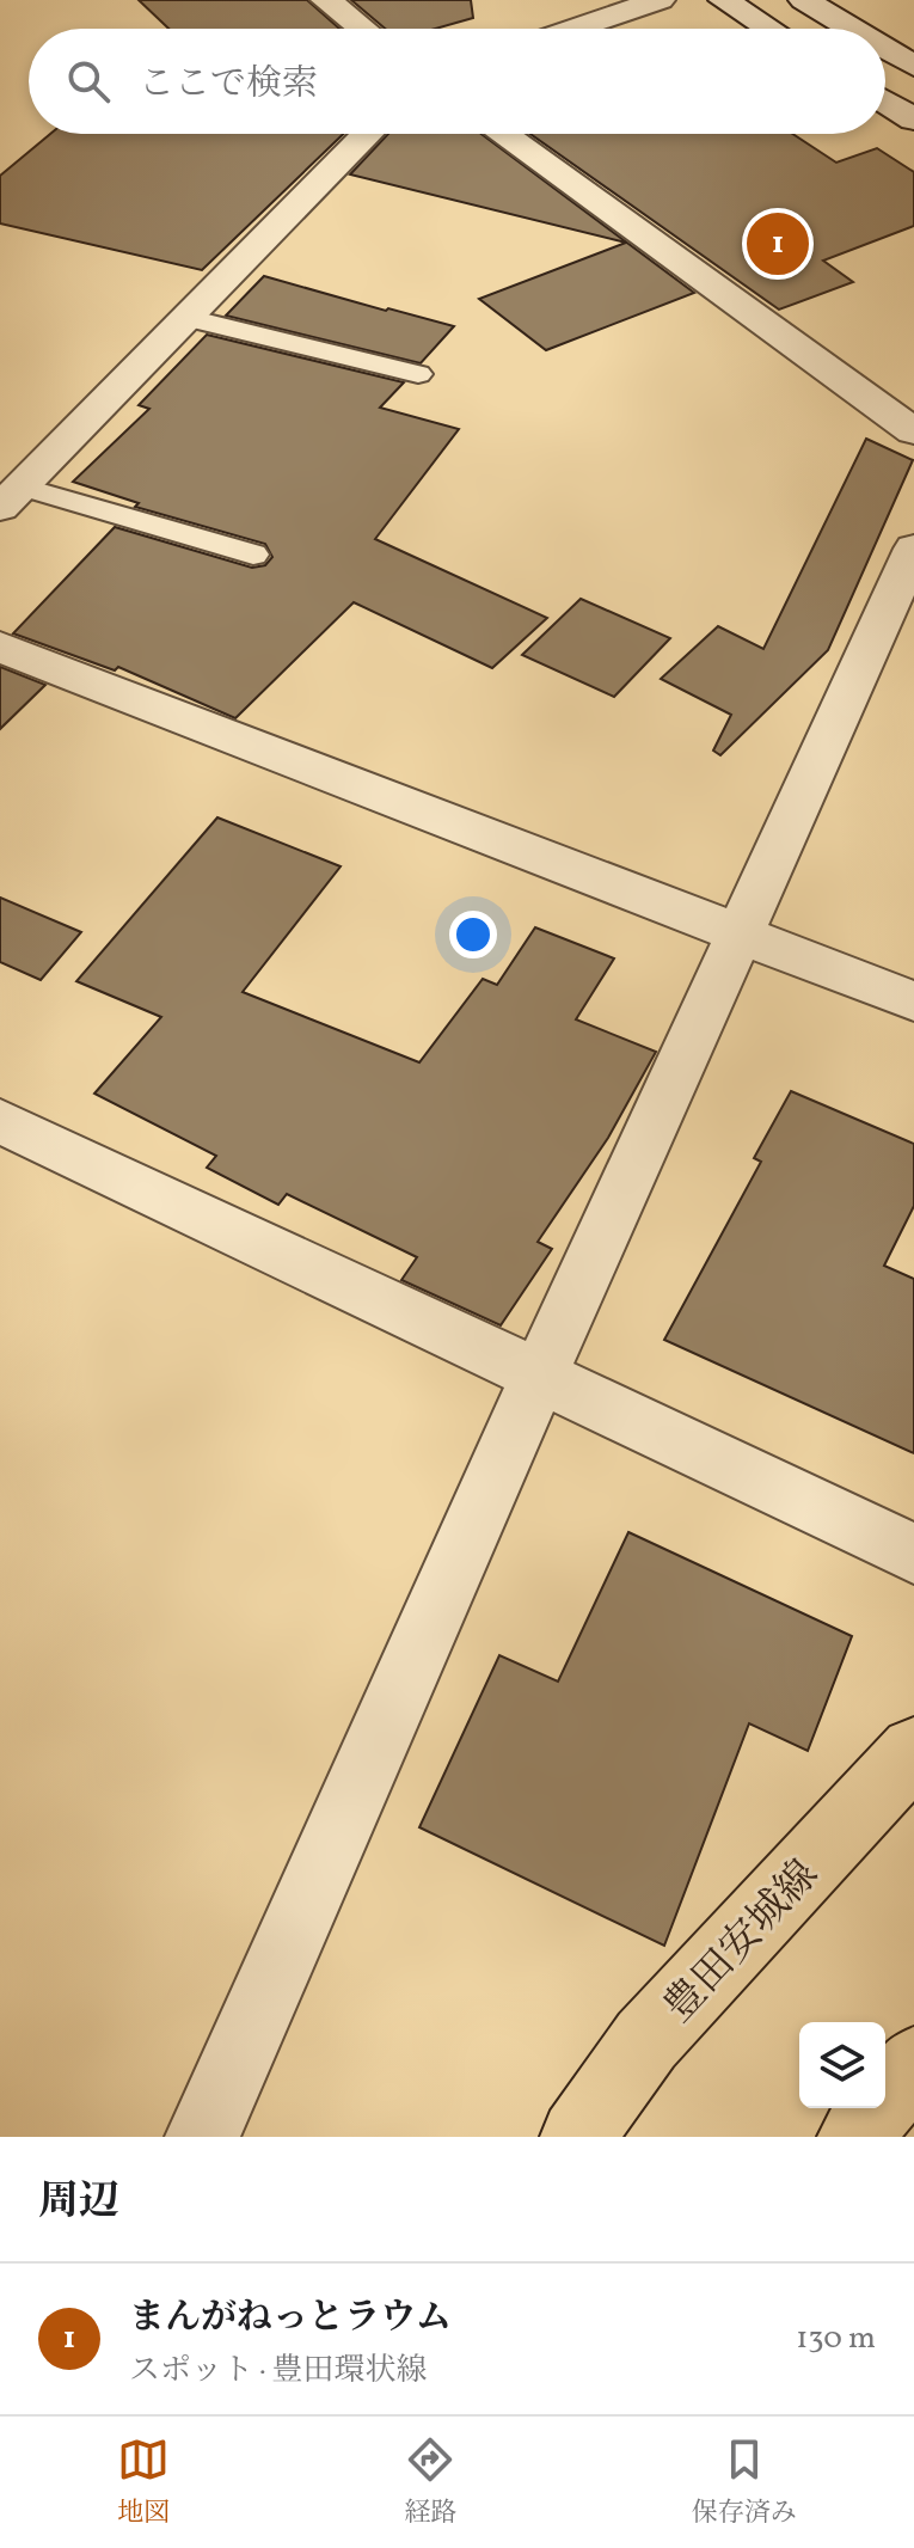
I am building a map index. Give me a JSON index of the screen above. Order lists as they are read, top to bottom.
{
  "streets": {
    "main road": ["豊田安城線"]
  },
  "page": {
    "search": "ここで検索",
    "pins": "1",
    "heading": "周辺",
    "list": [
      {
        "mark": "1",
        "name": "まんがねっとラウム",
        "note": "スポット · 豊田環状線",
        "value": "130 m"
      }
    ],
    "nav": ["地図", "経路", "保存済み"]
  }
}
